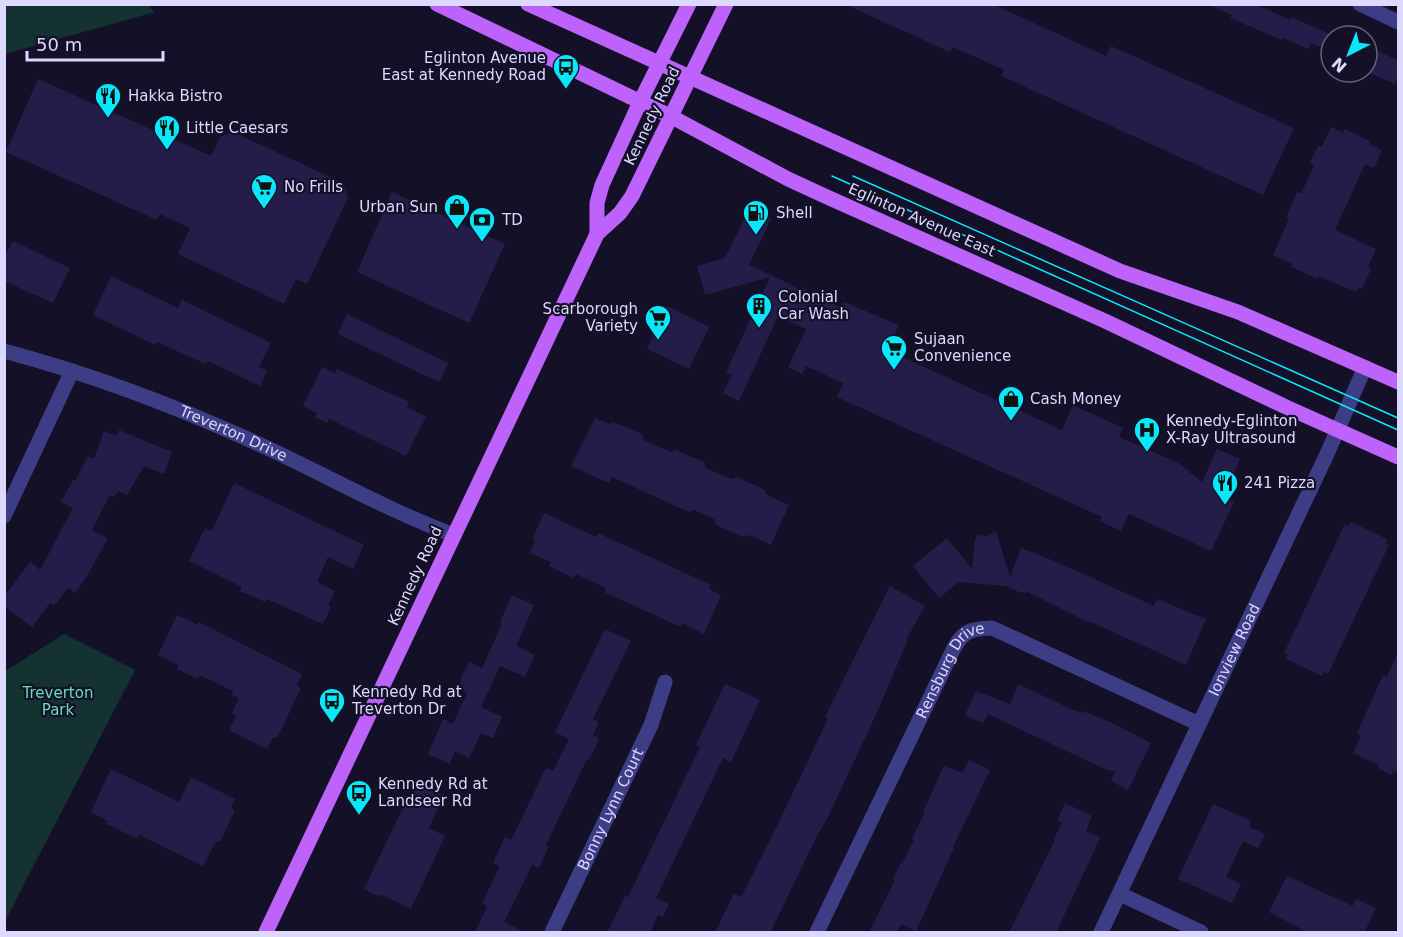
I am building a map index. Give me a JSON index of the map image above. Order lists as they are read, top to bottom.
{
  "streets": {
    "main road": ["Kennedy Road", "Eglinton Avenue East"],
    "street": [
      "Treverton Drive",
      "Ionview Road",
      "Rensburg Drive",
      "Bonny Lynn Court"
    ]
  },
  "crossings": [
    ["Kennedy Road", "Eglinton Avenue East"],
    ["Kennedy Road", "Treverton Drive"],
    ["Eglinton Avenue East", "Ionview Road"],
    ["Ionview Road", "Rensburg Drive"]
  ],
  "parks": ["Treverton Park"],
  "places": {
    "bus stop": ["Eglinton Avenue East at Kennedy Road", "Kennedy Rd at Treverton Dr", "Kennedy Rd at Landseer Rd"],
    "restaurant": ["Hakka Bistro", "Little Caesars", "241 Pizza"],
    "supermarket": ["No Frills", "Scarborough Variety", "Sujaan Convenience"],
    "shop": ["Urban Sun", "Cash Money"],
    "fuel station": ["Shell"],
    "bank": ["TD"],
    "building": ["Colonial Car Wash"],
    "hospital": ["Kennedy-Eglinton X-Ray Ultrasound"]
  },
  "scale_bar": "50 m",
  "north": "bottom left"
}
